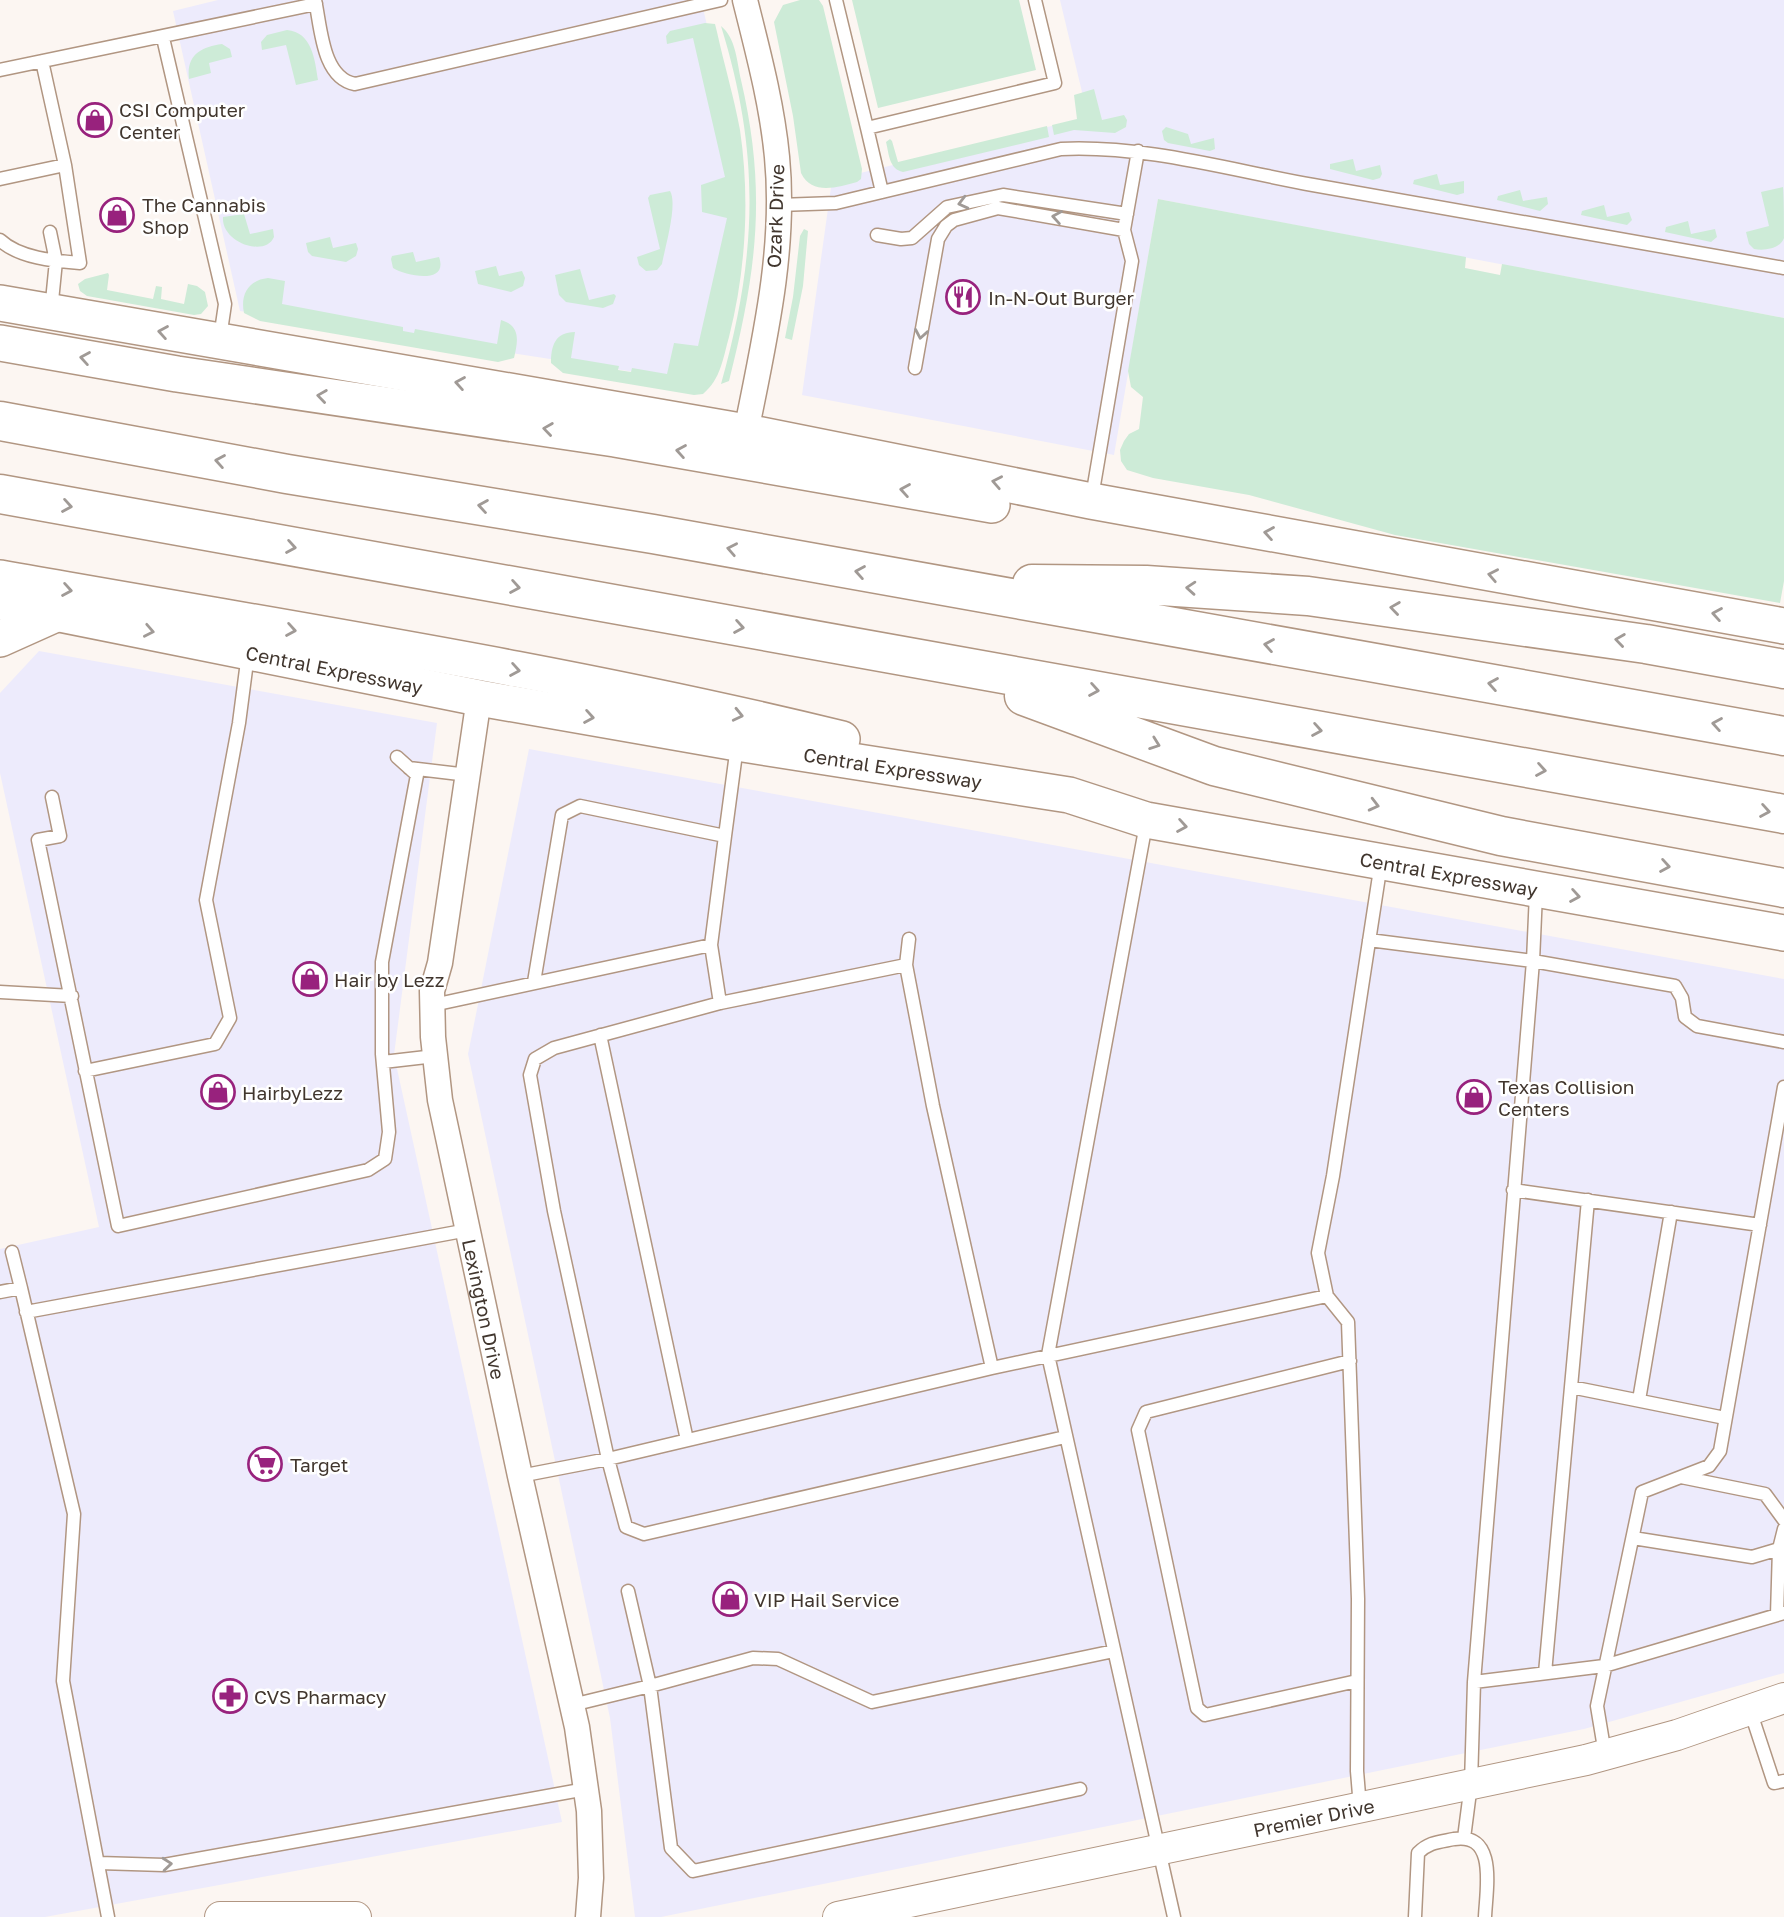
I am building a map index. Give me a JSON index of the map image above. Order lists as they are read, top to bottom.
{
  "streets": {
    "main road": ["Central Expressway"],
    "street": ["Ozark Drive", "Lexington Drive", "Premier Drive"]
  },
  "crossings": [
    ["Central Expressway", "Lexington Drive"]
  ],
  "places": {
    "shop": [
      "CSI Computer Center",
      "The Cannabis Shop",
      "Hair by Lezz",
      "HairbyLezz",
      "Texas Collision Centers",
      "VIP Hail Service"
    ],
    "restaurant": ["In-N-Out Burger"],
    "supermarket": ["Target"],
    "pharmacy": ["CVS Pharmacy"]
  }
}
